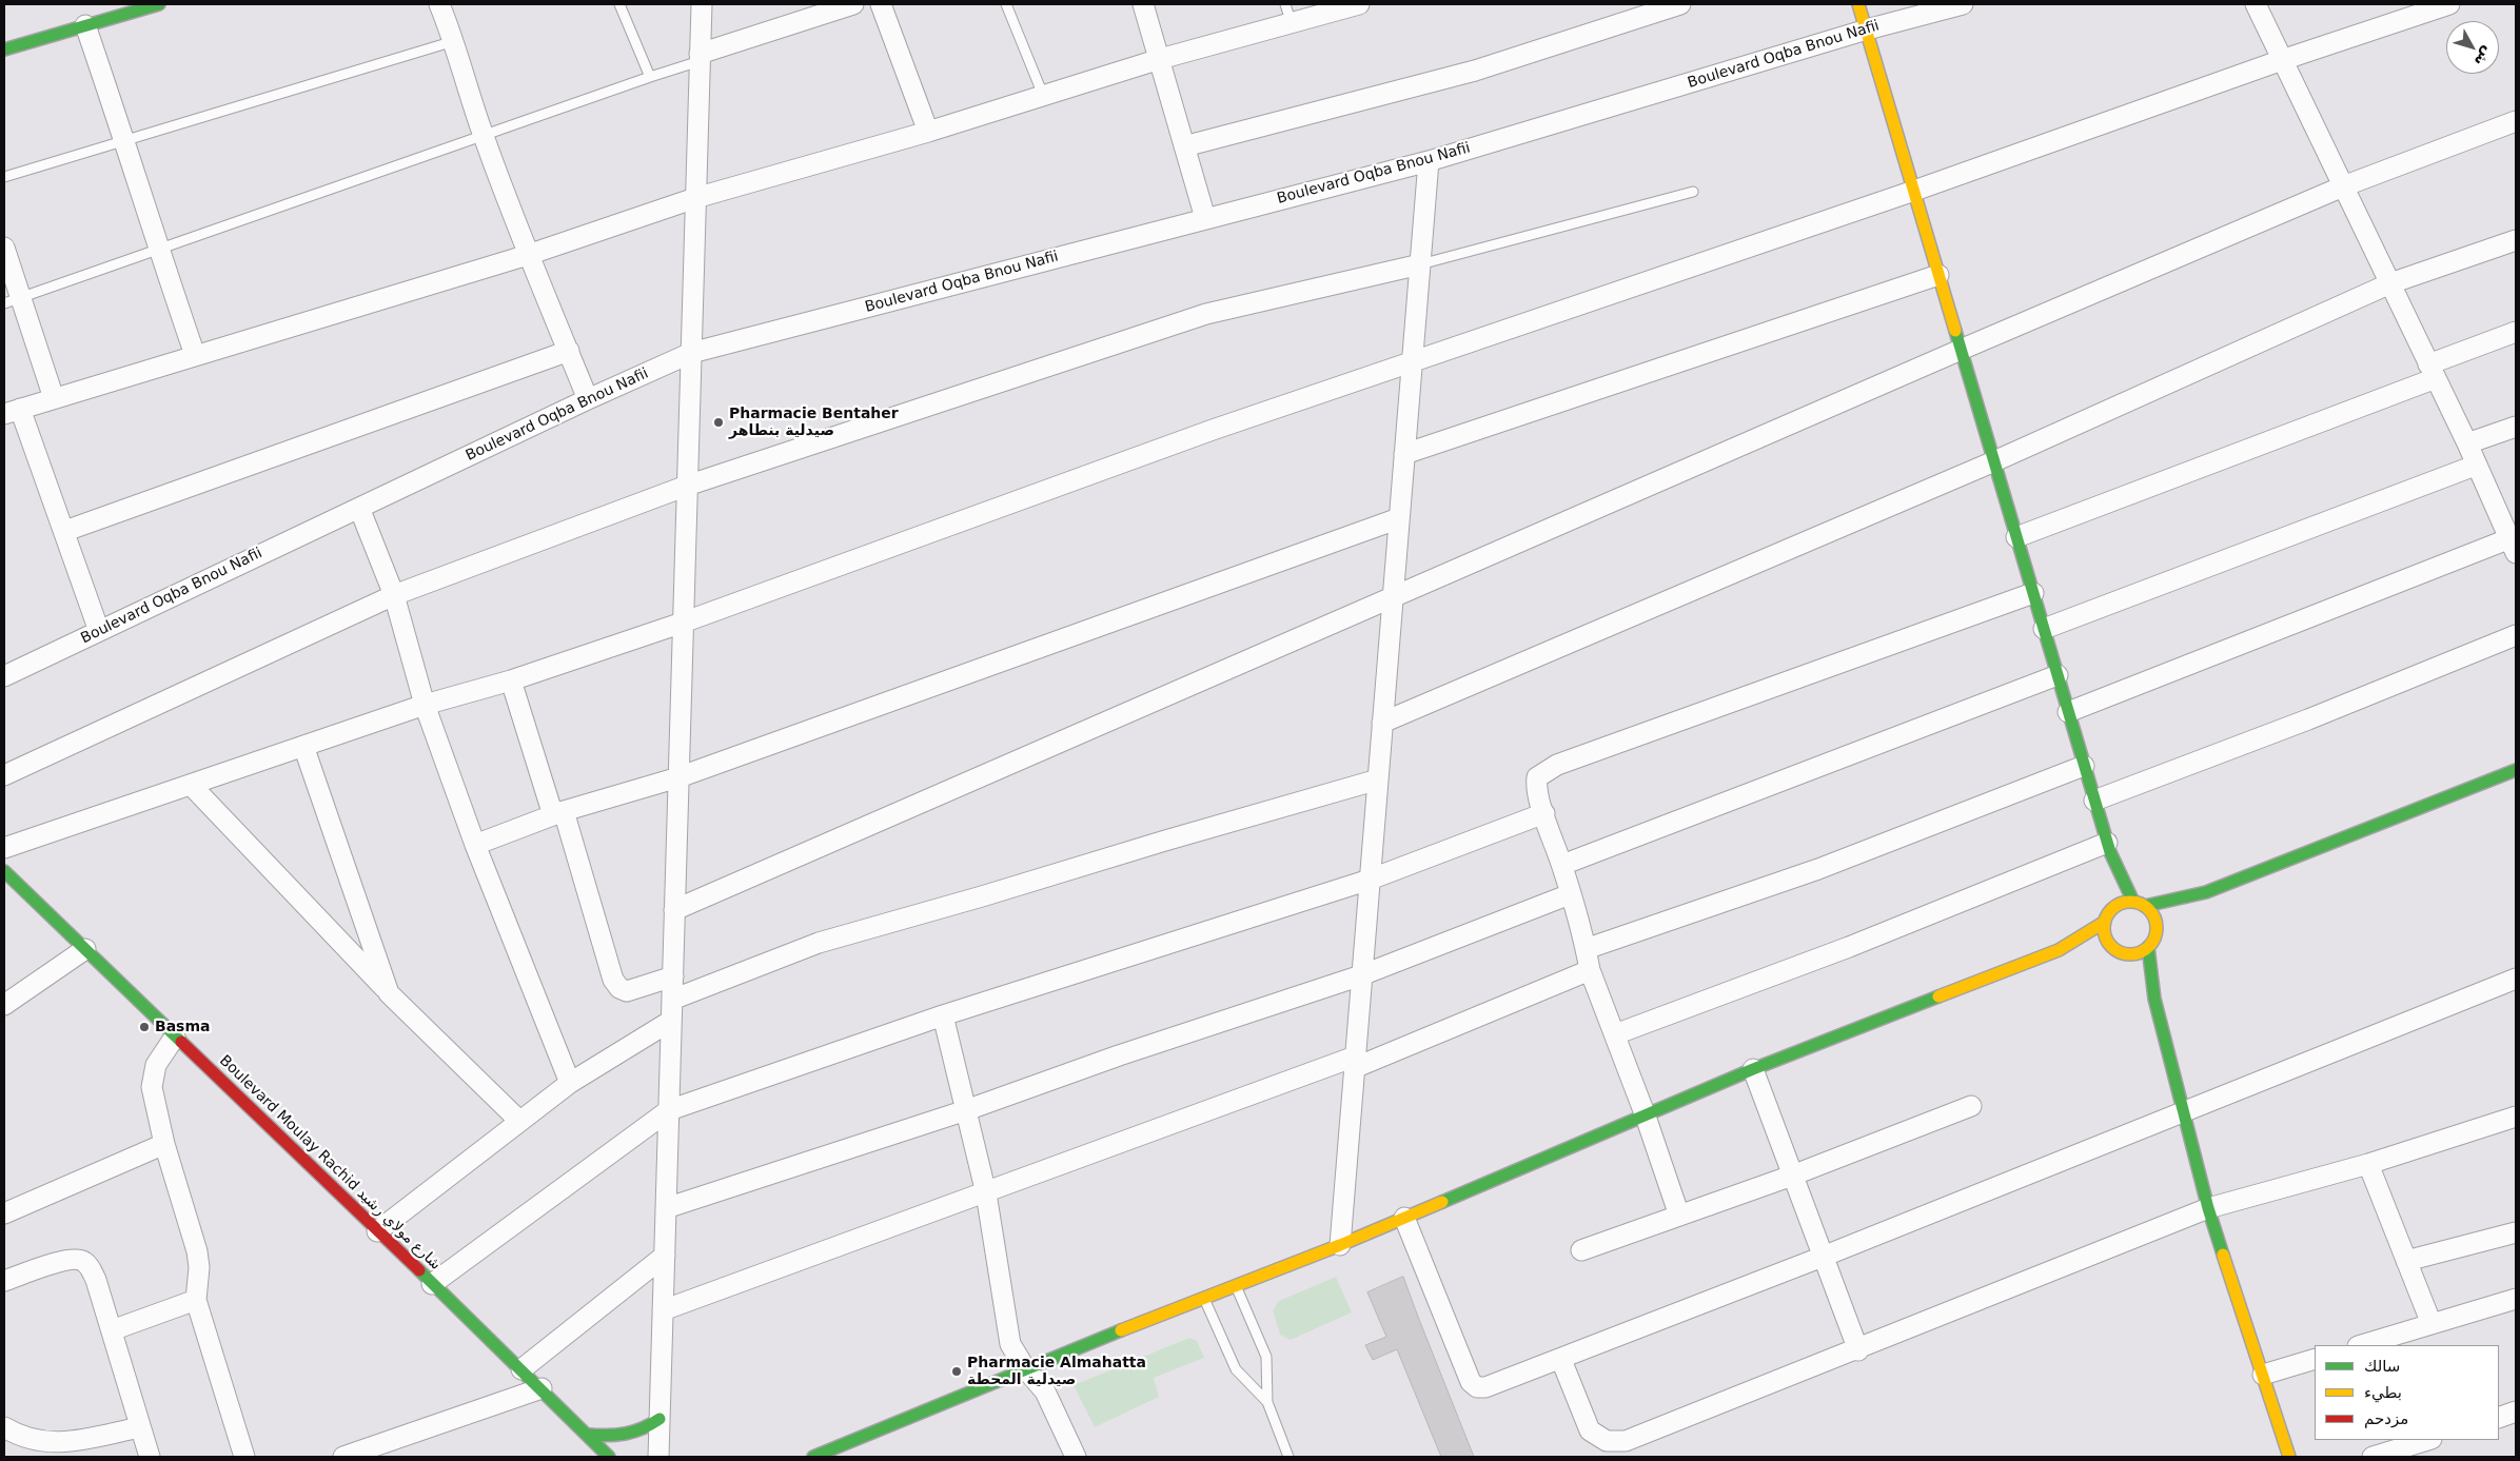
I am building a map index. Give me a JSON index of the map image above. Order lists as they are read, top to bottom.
{
  "streets": {
    "street": ["Boulevard Oqba Bnou Nafii", "Boulevard Moulay Rachid شارع مولاي رشيد"]
  },
  "places": ["Pharmacie Bentaher صيدلية بنطاهر", "Basma", "Pharmacie Almahatta صيدلية المحطة"],
  "legend": ["سالك", "بطيء", "مزدحم"],
  "north": "bottom right"
}
